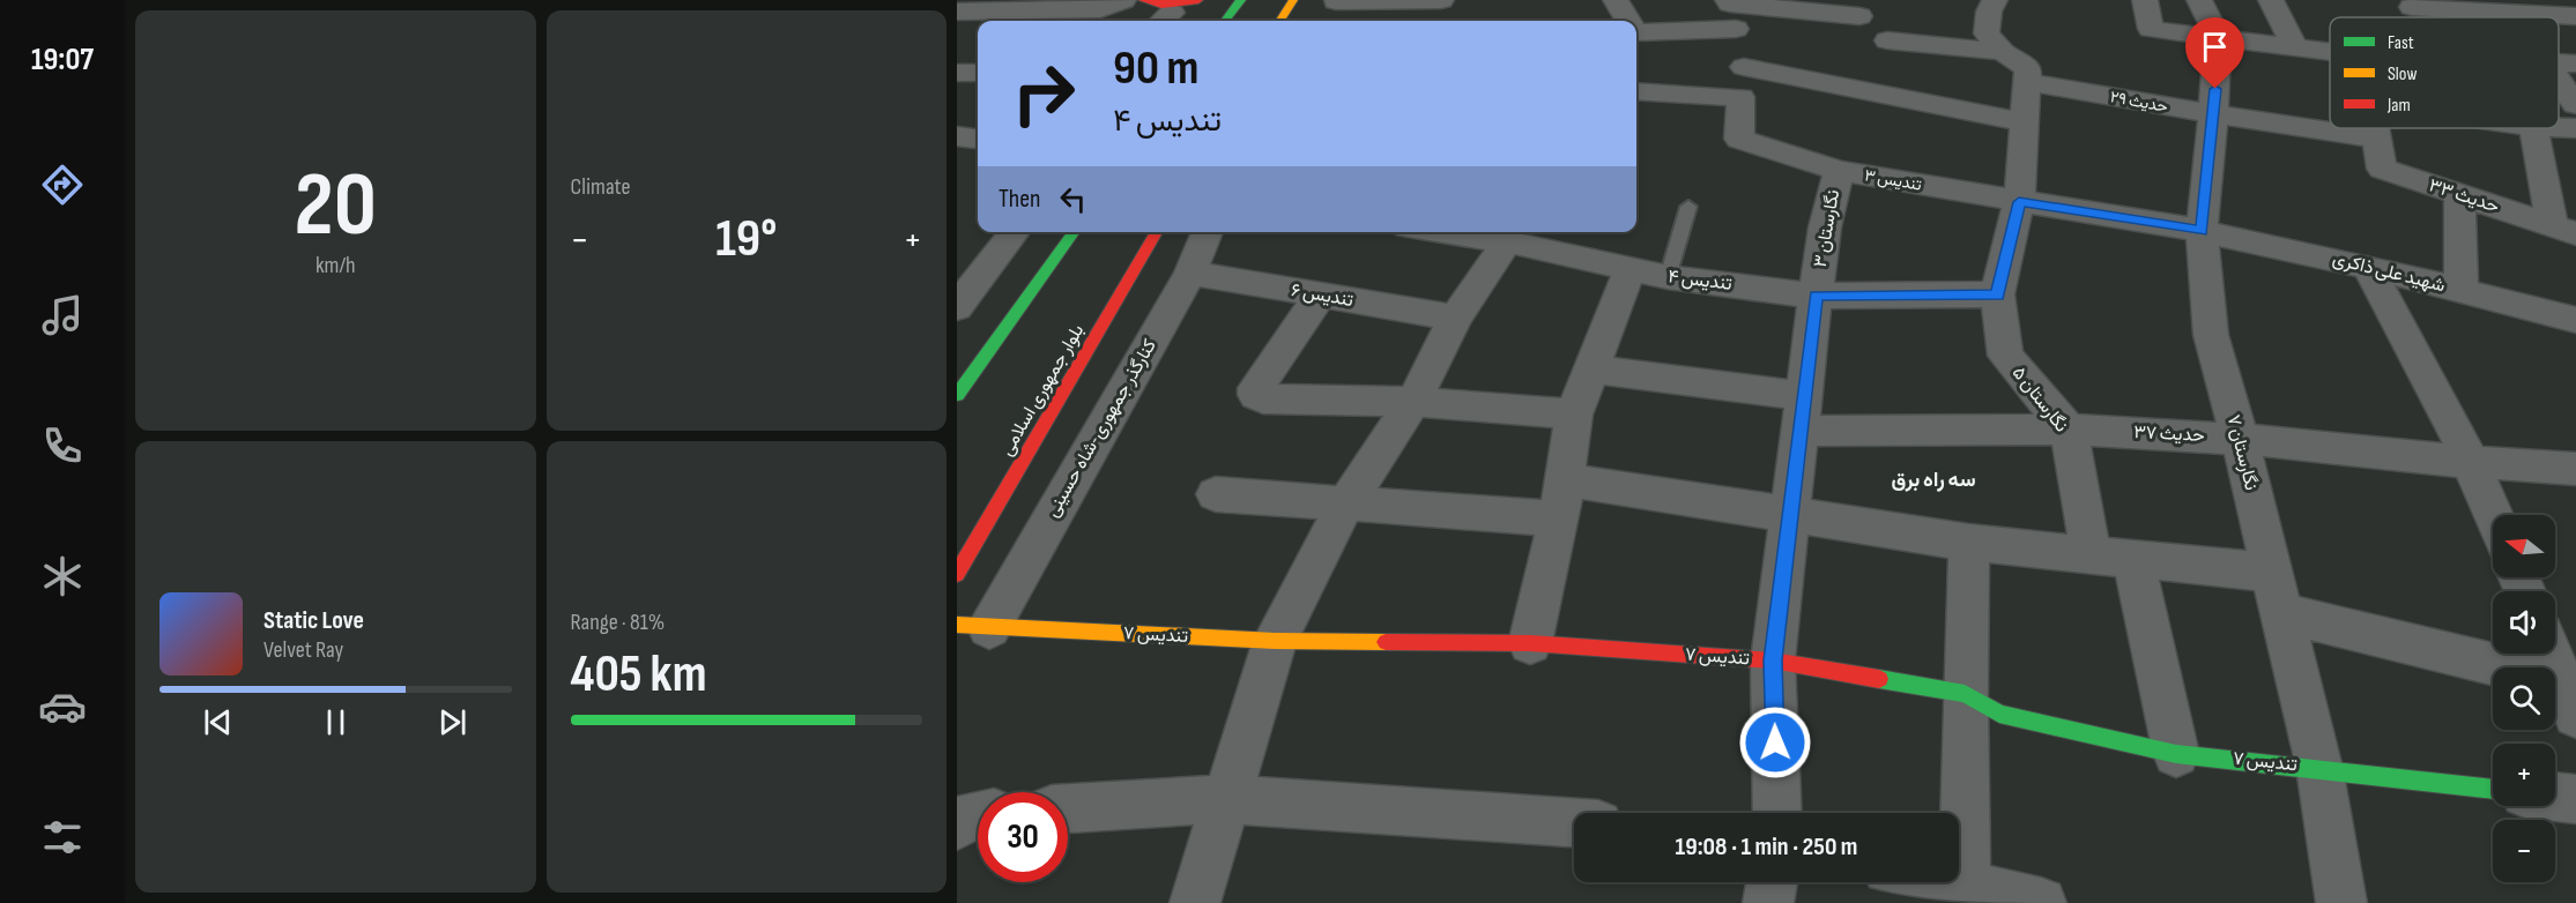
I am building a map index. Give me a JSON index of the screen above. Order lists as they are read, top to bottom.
{
  "streets": {
    "street": [
      "حدیث ۲۹",
      "تندیس ۳",
      "حدیث ۳۳",
      "نگارستان ۳",
      "شهید علی ذاکری",
      "تندیس ۴",
      "تندیس ۶",
      "بلوار جمهوری اسلامی",
      "نگارستان ۵",
      "کنارگذر جمهوری-شاه حسینی",
      "حدیث ۳۷",
      "نگارستان ۷",
      "تندیس ۷"
    ]
  },
  "crossings": [
    ["حدیث ۲۹", "حدیث ۳۳"],
    ["حدیث ۲۹", "نگارستان ۵"],
    ["حدیث ۲۹", "نگارستان ۷"],
    ["تندیس ۳", "نگارستان ۳"],
    ["تندیس ۳", "شهید علی ذاکری"],
    ["تندیس ۳", "نگارستان ۵"],
    ["تندیس ۳", "نگارستان ۷"],
    ["نگارستان ۳", "تندیس ۴"],
    ["نگارستان ۳", "حدیث ۳۷"],
    ["نگارستان ۳", "تندیس ۷"],
    ["شهید علی ذاکری", "نگارستان ۷"],
    ["تندیس ۴", "نگارستان ۵"],
    ["تندیس ۶", "کنارگذر جمهوری-شاه حسینی"],
    ["نگارستان ۵", "حدیث ۳۷"],
    ["کنارگذر جمهوری-شاه حسینی", "تندیس ۷"],
    ["حدیث ۳۷", "نگارستان ۷"],
    ["نگارستان ۷", "تندیس ۷"]
  ],
  "districts": ["سه راه برق"],
  "legend": ["Fast", "Slow", "Jam"],
  "north": "left",
  "page": {
    "tabs": "19:07",
    "tile": [
      ["20", "km/h"],
      "Climate",
      ["Range · 81%", "405 km"]
    ],
    "turn": ["90 m", "تندیس ۴"],
    "then": "Then",
    "heat": ["−", "19°", "+"],
    "map_buttons": ["+", "−"],
    "song": ["Static Love", "Velvet Ray"],
    "limit": "30",
    "trip": "19:08 · 1 min · 250 m"
  }
}
